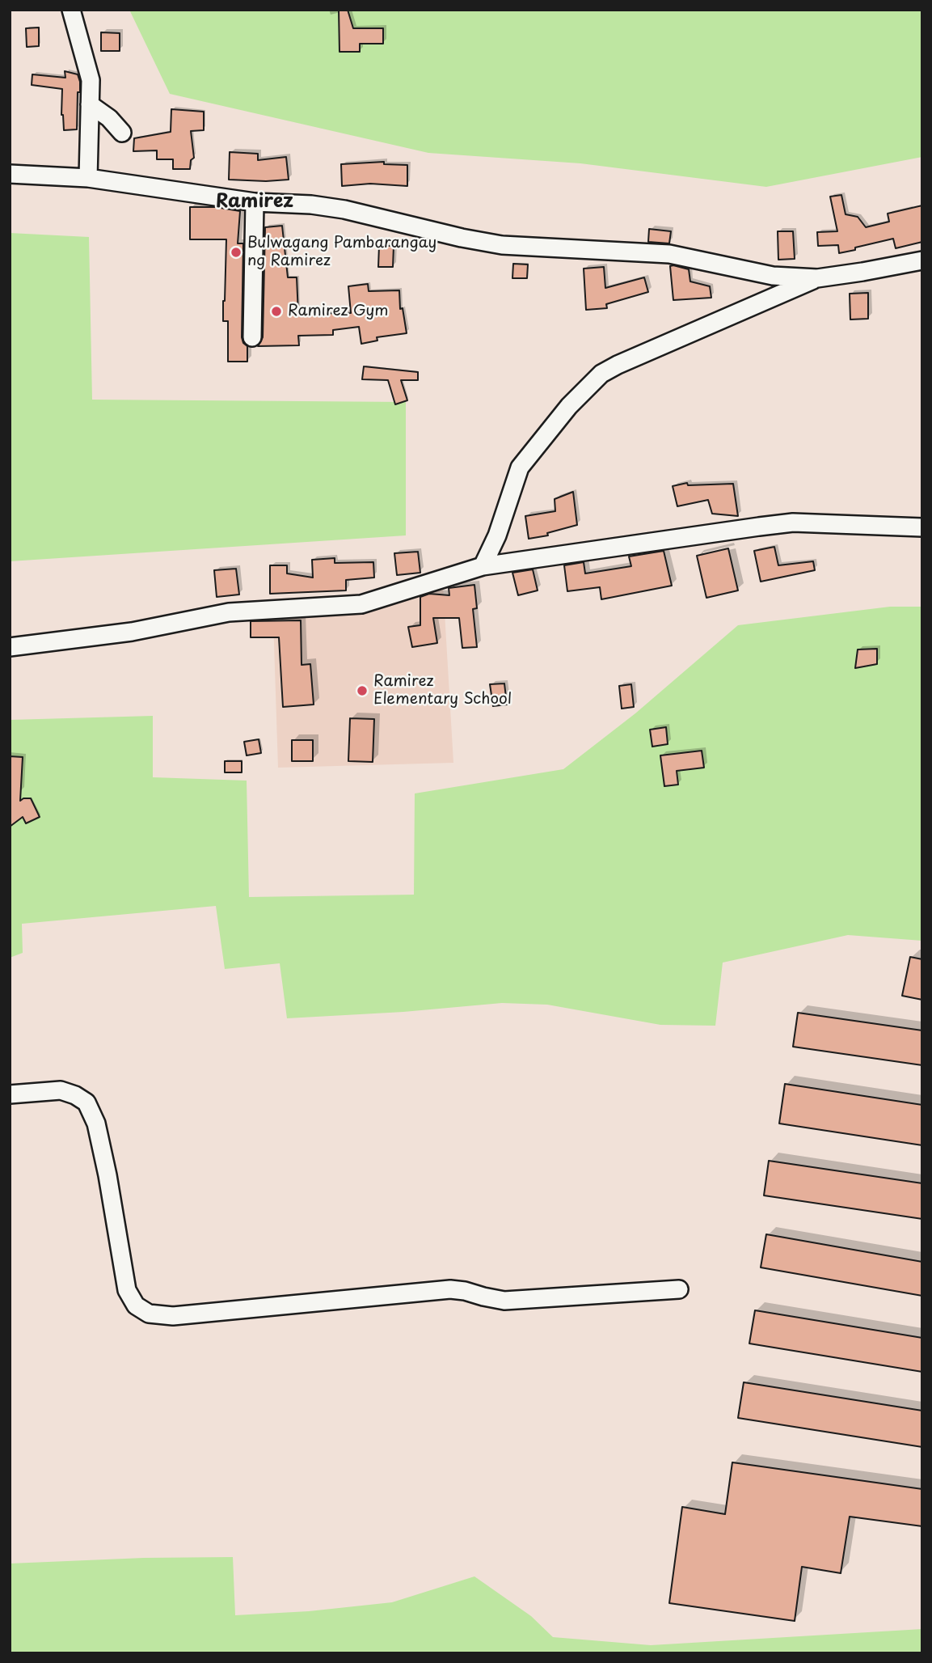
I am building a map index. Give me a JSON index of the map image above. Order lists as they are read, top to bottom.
{
  "districts": ["Ramirez"],
  "places": ["Bulwagang Pambarangay ng Ramirez", "Ramirez Gym", "Ramirez Elementary School"]
}
